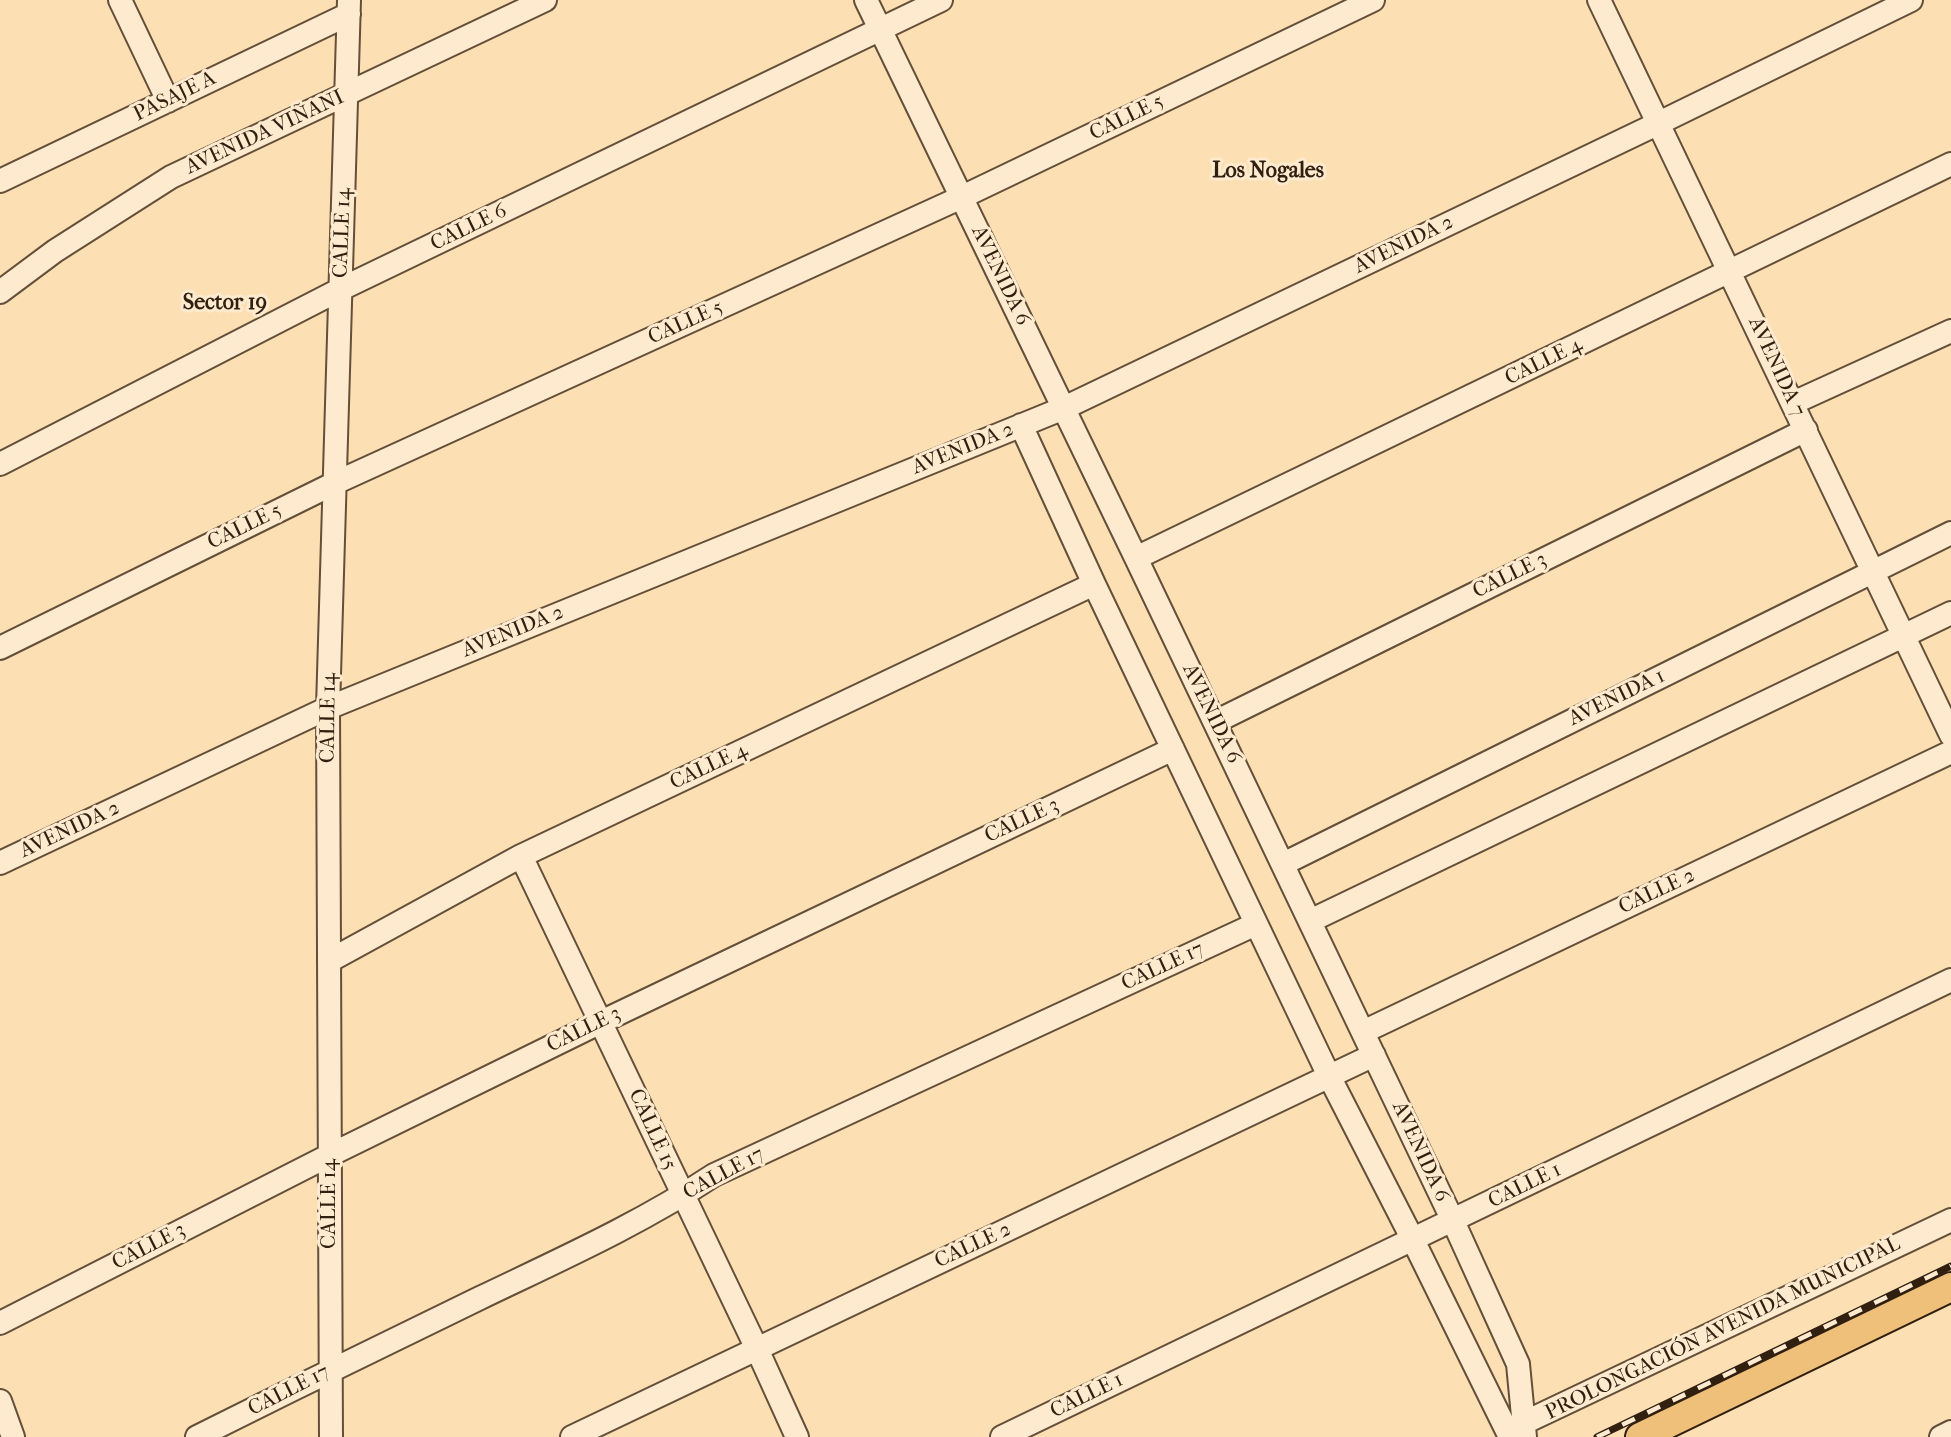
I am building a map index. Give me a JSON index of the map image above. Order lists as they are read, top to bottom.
{
  "streets": {
    "street": [
      "PASAJE A",
      "CALLE 5",
      "AVENIDA VIÑANI",
      "CALLE 6",
      "CALLE 14",
      "AVENIDA 2",
      "AVENIDA 6",
      "CALLE 4",
      "AVENIDA 7",
      "CALLE 3",
      "AVENIDA 1",
      "CALLE 2",
      "CALLE 17",
      "CALLE 15",
      "CALLE 1",
      "PROLONGACIÓN AVENIDA MUNICIPAL"
    ]
  },
  "crossings": [
    ["PASAJE A", "CALLE 14"],
    ["CALLE 5", "CALLE 14"],
    ["CALLE 5", "AVENIDA 6"],
    ["AVENIDA VIÑANI", "CALLE 14"],
    ["CALLE 6", "CALLE 14"],
    ["CALLE 6", "AVENIDA 6"],
    ["CALLE 14", "AVENIDA 2"],
    ["CALLE 14", "CALLE 4"],
    ["CALLE 14", "CALLE 3"],
    ["CALLE 14", "CALLE 17"],
    ["AVENIDA 2", "AVENIDA 6"],
    ["AVENIDA 2", "AVENIDA 7"],
    ["AVENIDA 6", "CALLE 4"],
    ["AVENIDA 6", "CALLE 3"],
    ["AVENIDA 6", "AVENIDA 1"],
    ["AVENIDA 6", "CALLE 2"],
    ["AVENIDA 6", "CALLE 1"],
    ["AVENIDA 6", "PROLONGACIÓN AVENIDA MUNICIPAL"],
    ["CALLE 4", "AVENIDA 7"],
    ["CALLE 4", "CALLE 15"],
    ["AVENIDA 7", "CALLE 3"],
    ["AVENIDA 7", "AVENIDA 1"],
    ["CALLE 3", "CALLE 15"],
    ["CALLE 2", "CALLE 15"],
    ["CALLE 17", "CALLE 15"]
  ],
  "districts": ["Los Nogales", "Sector 19"]
}
